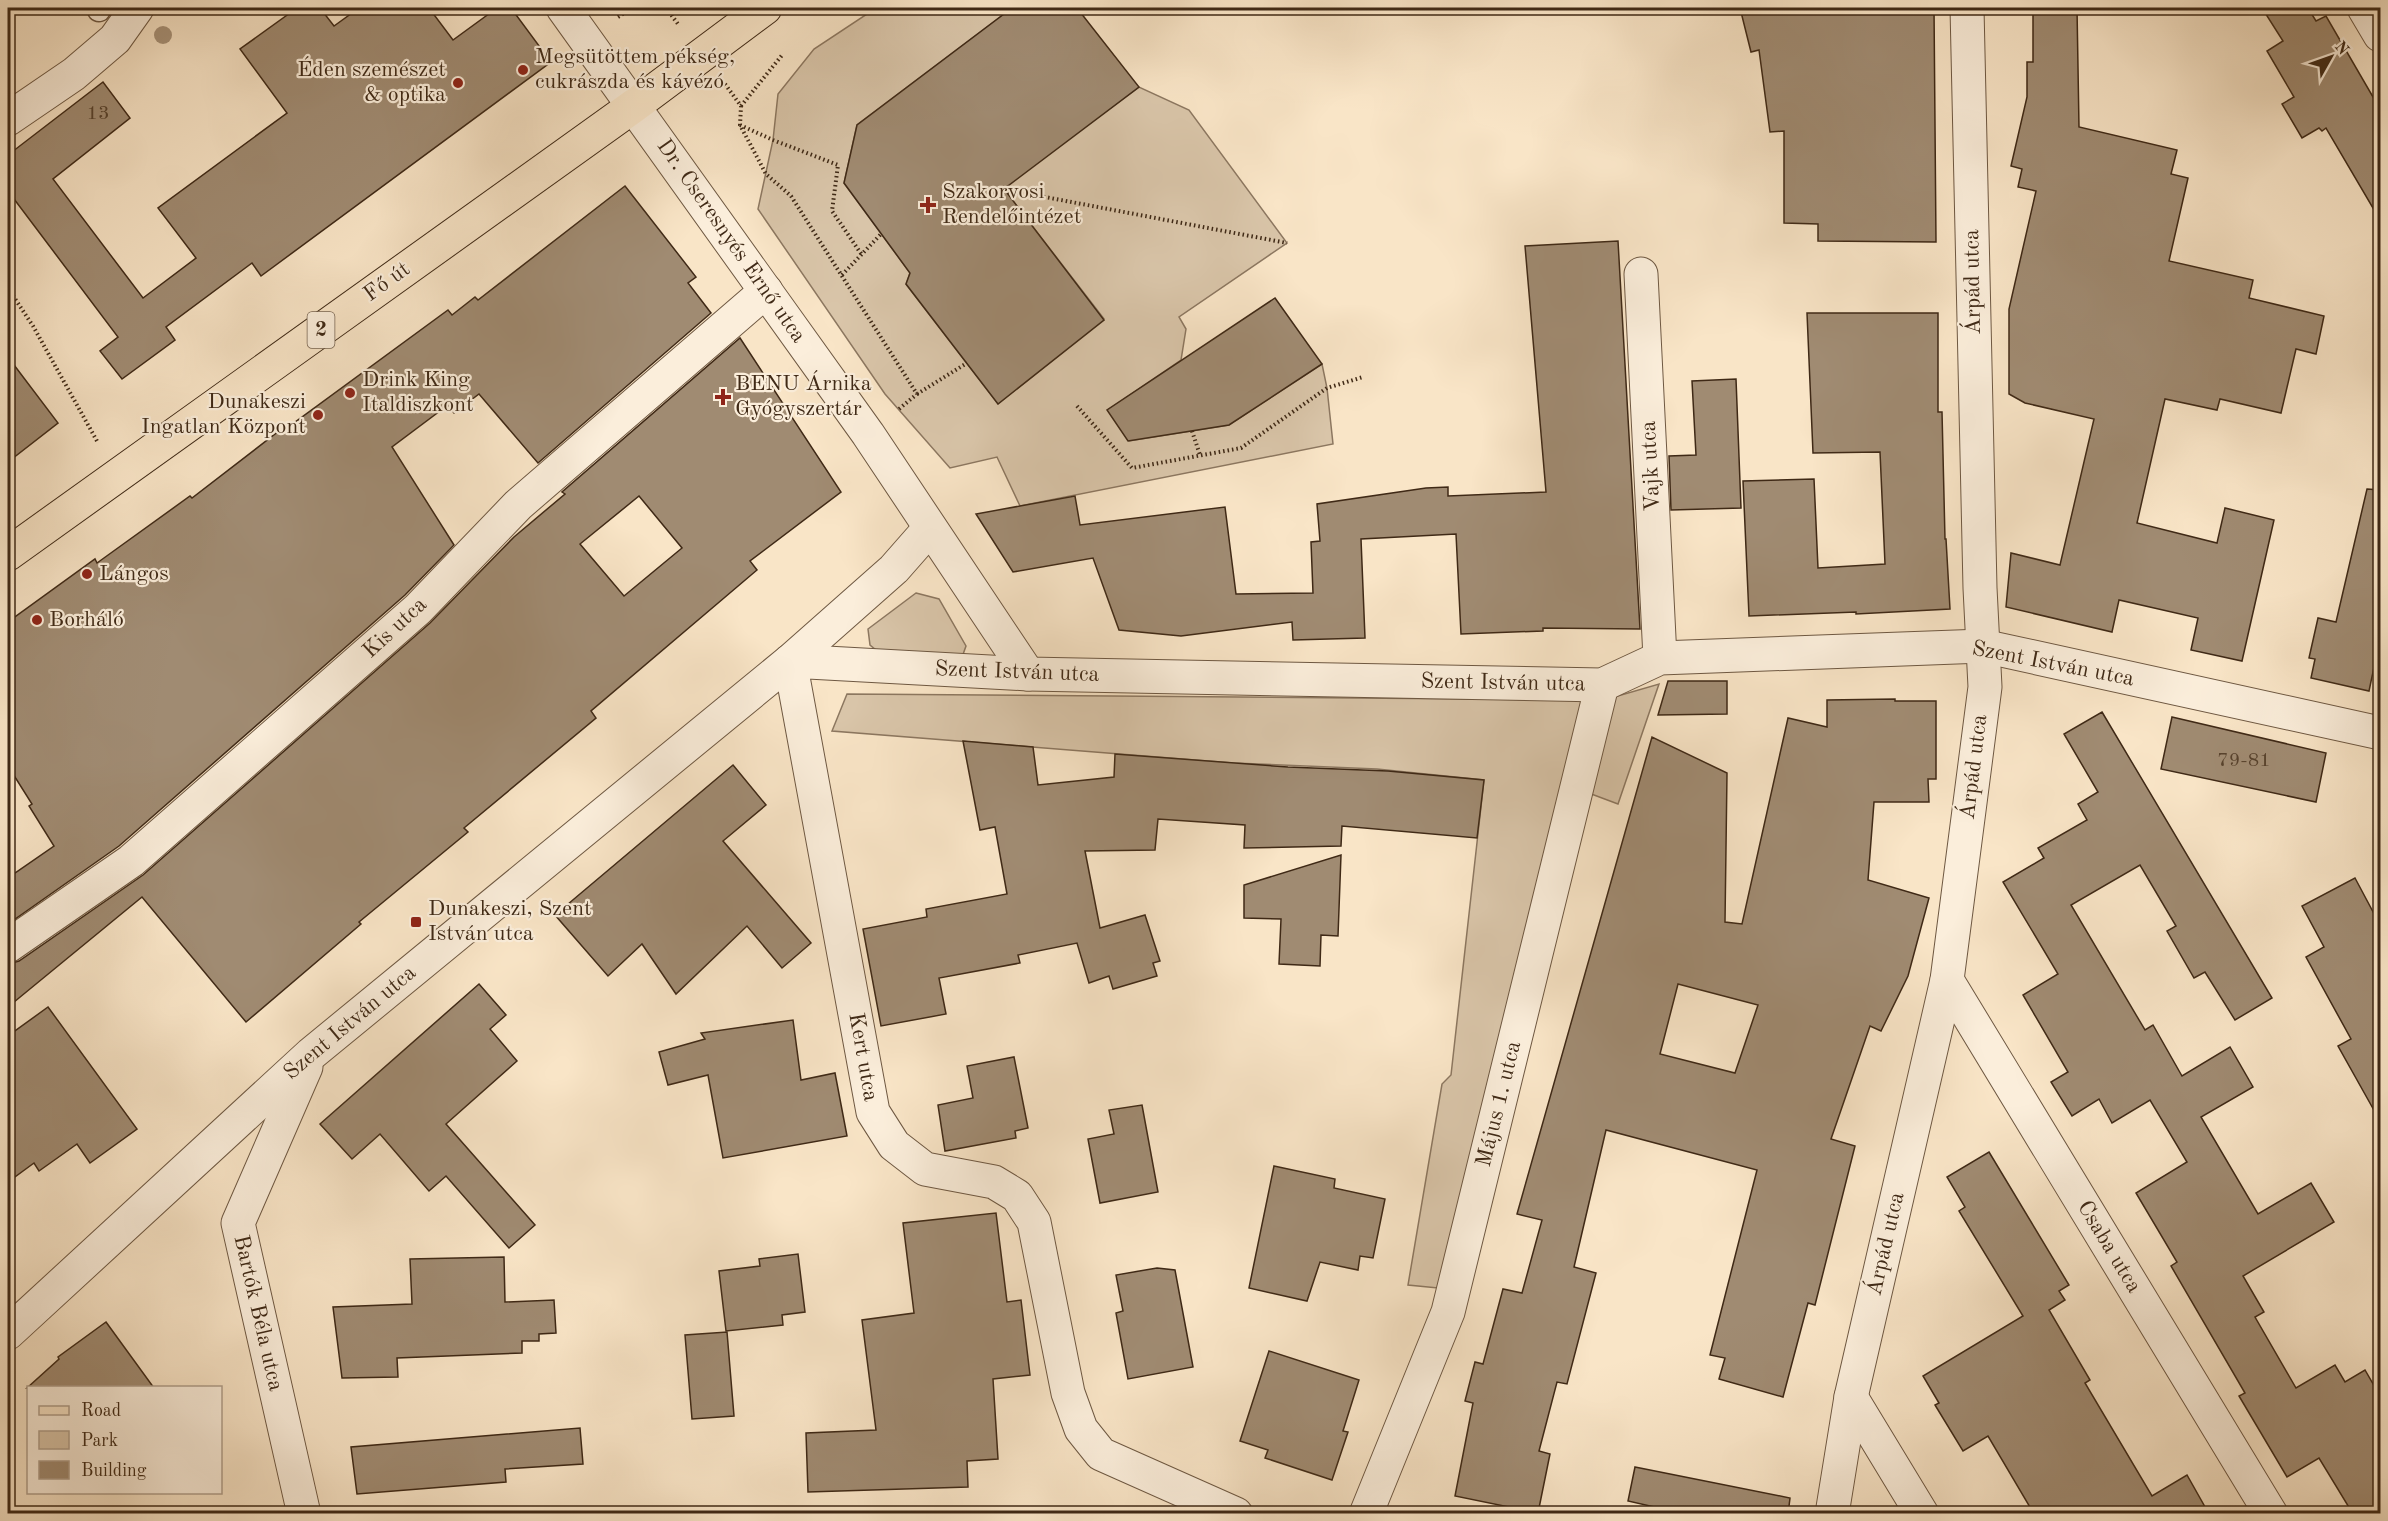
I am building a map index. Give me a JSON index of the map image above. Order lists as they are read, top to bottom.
{
  "streets": {
    "main road": ["Fő út", "2"],
    "street": [
      "Dr. Cseresnyés Ernő utca",
      "Árpád utca",
      "Vajk utca",
      "Kis utca",
      "Szent István utca",
      "Kert utca",
      "Május 1. utca",
      "Csaba utca",
      "Bartók Béla utca"
    ]
  },
  "crossings": [
    ["Dr. Cseresnyés Ernő utca", "Fő út"],
    ["Dr. Cseresnyés Ernő utca", "Kis utca"],
    ["Dr. Cseresnyés Ernő utca", "Szent István utca"],
    ["Árpád utca", "Szent István utca"],
    ["Árpád utca", "Csaba utca"],
    ["Vajk utca", "Szent István utca"],
    ["Szent István utca", "Kert utca"],
    ["Szent István utca", "Május 1. utca"],
    ["Szent István utca", "Bartók Béla utca"]
  ],
  "places": {
    "other": [
      "Megsütöttem pékség, cukrászda és kávézó",
      "Éden szemészet & optika",
      "Drink King Italdiszkont",
      "Dunakeszi Ingatlan Központ",
      "Lángos",
      "Borháló"
    ],
    "health": ["Szakorvosi Rendelőintézet", "BENU Árnika Gyógyszertár"],
    "transit": ["Dunakeszi, Szent István utca"]
  },
  "house_numbers": ["13", "79-81"],
  "legend": ["Road", "Park", "Building"],
  "north": "top right"
}
